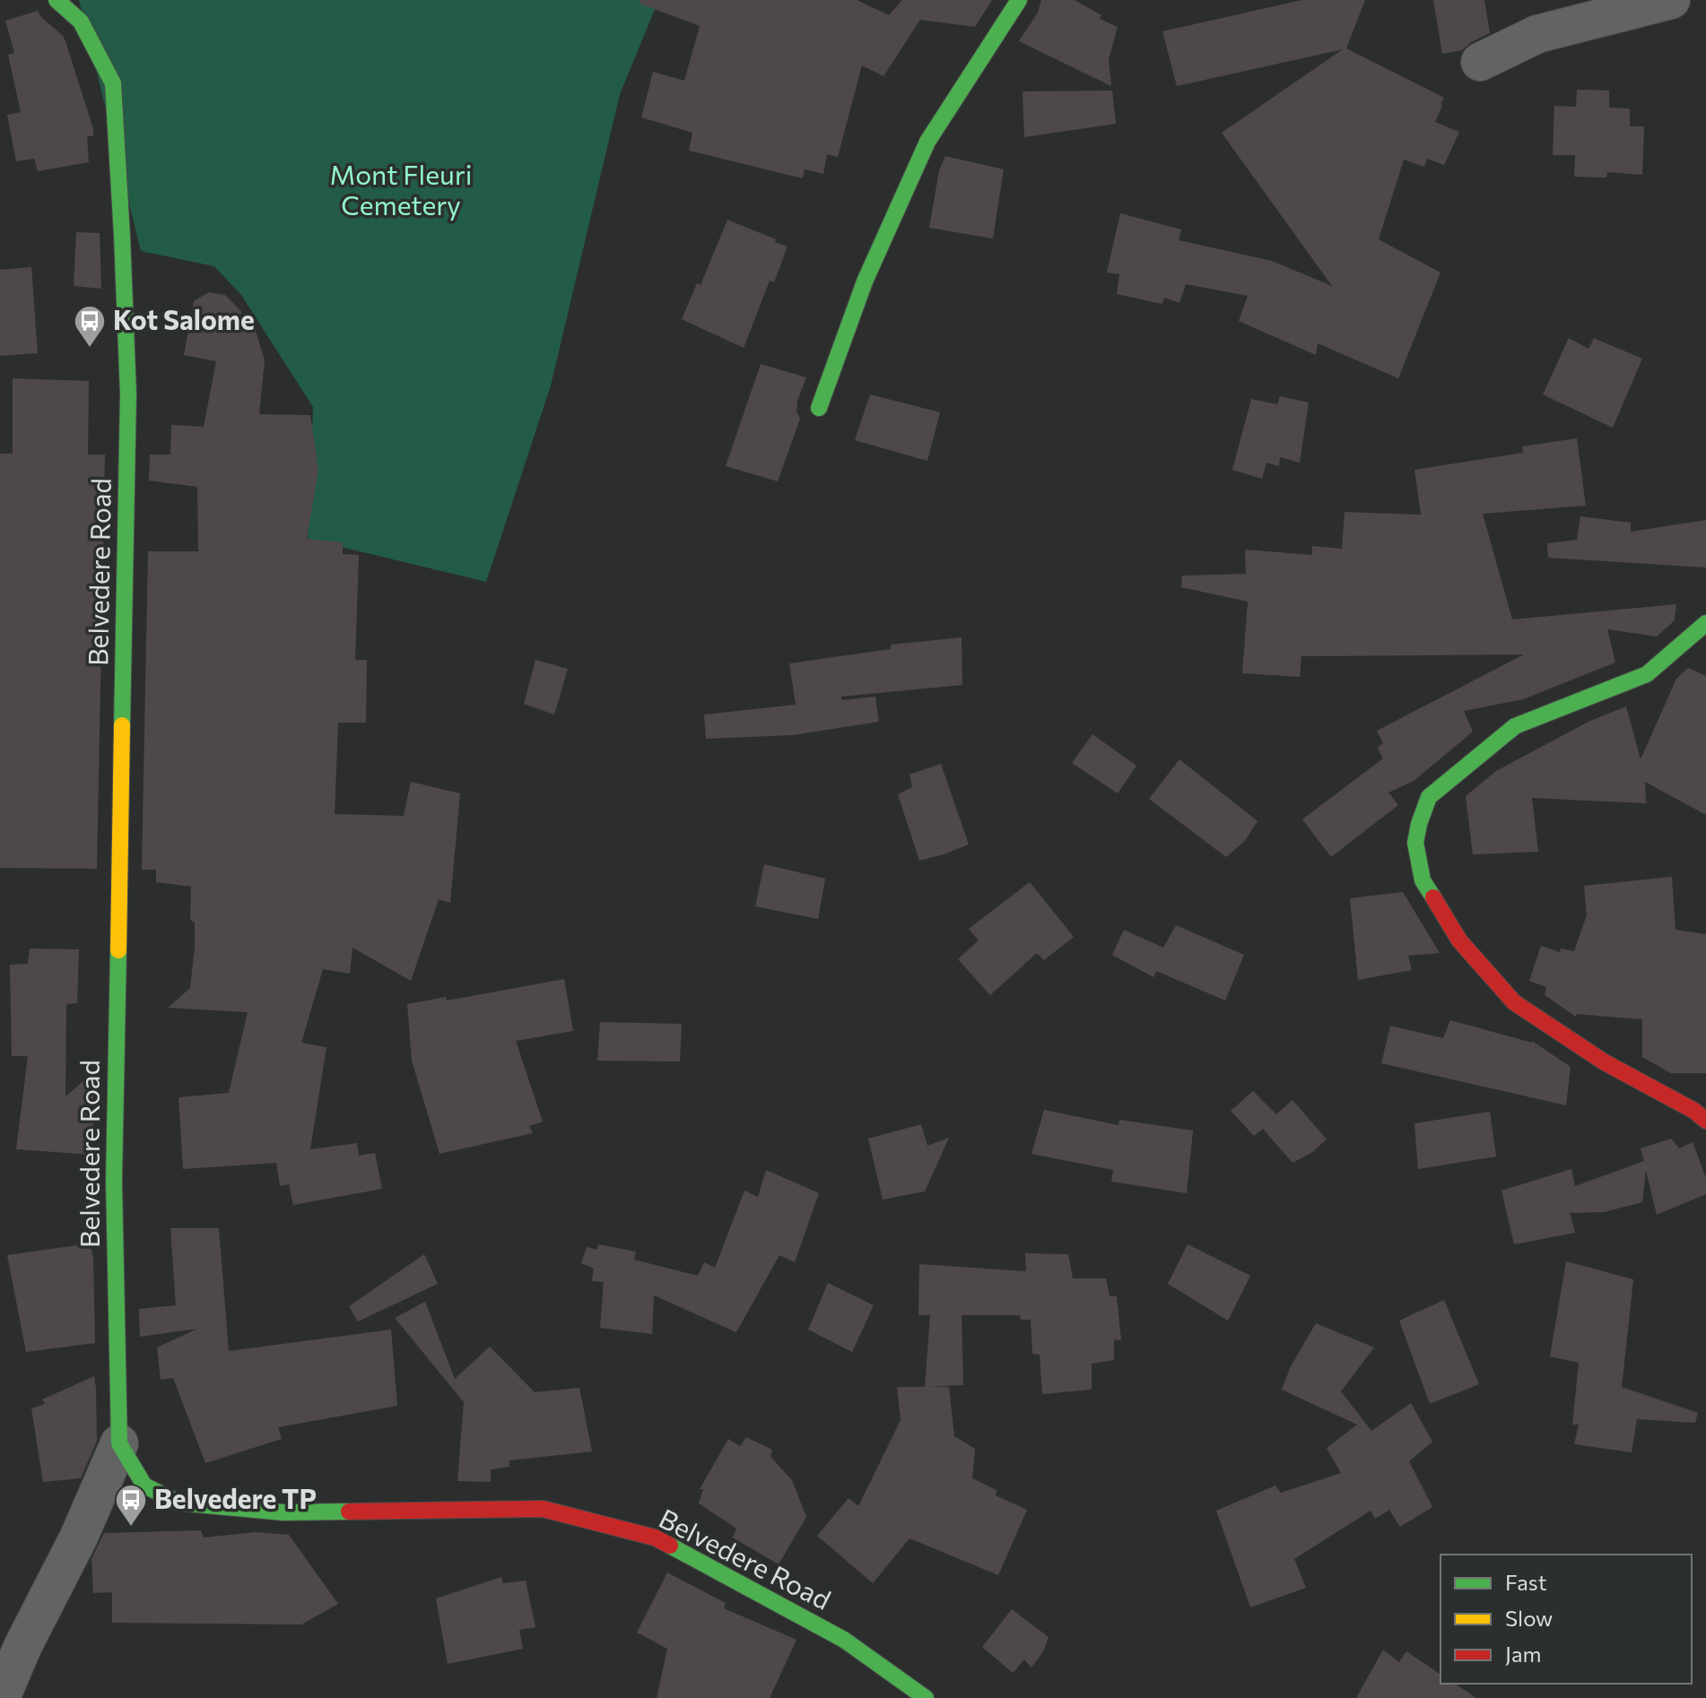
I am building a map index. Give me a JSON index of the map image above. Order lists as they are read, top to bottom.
{
  "streets": {
    "street": ["Belvedere Road"]
  },
  "parks": ["Mont Fleuri Cemetery"],
  "places": {
    "bus stop": ["Kot Salome", "Belvedere TP"]
  },
  "legend": ["Fast", "Slow", "Jam"]
}
